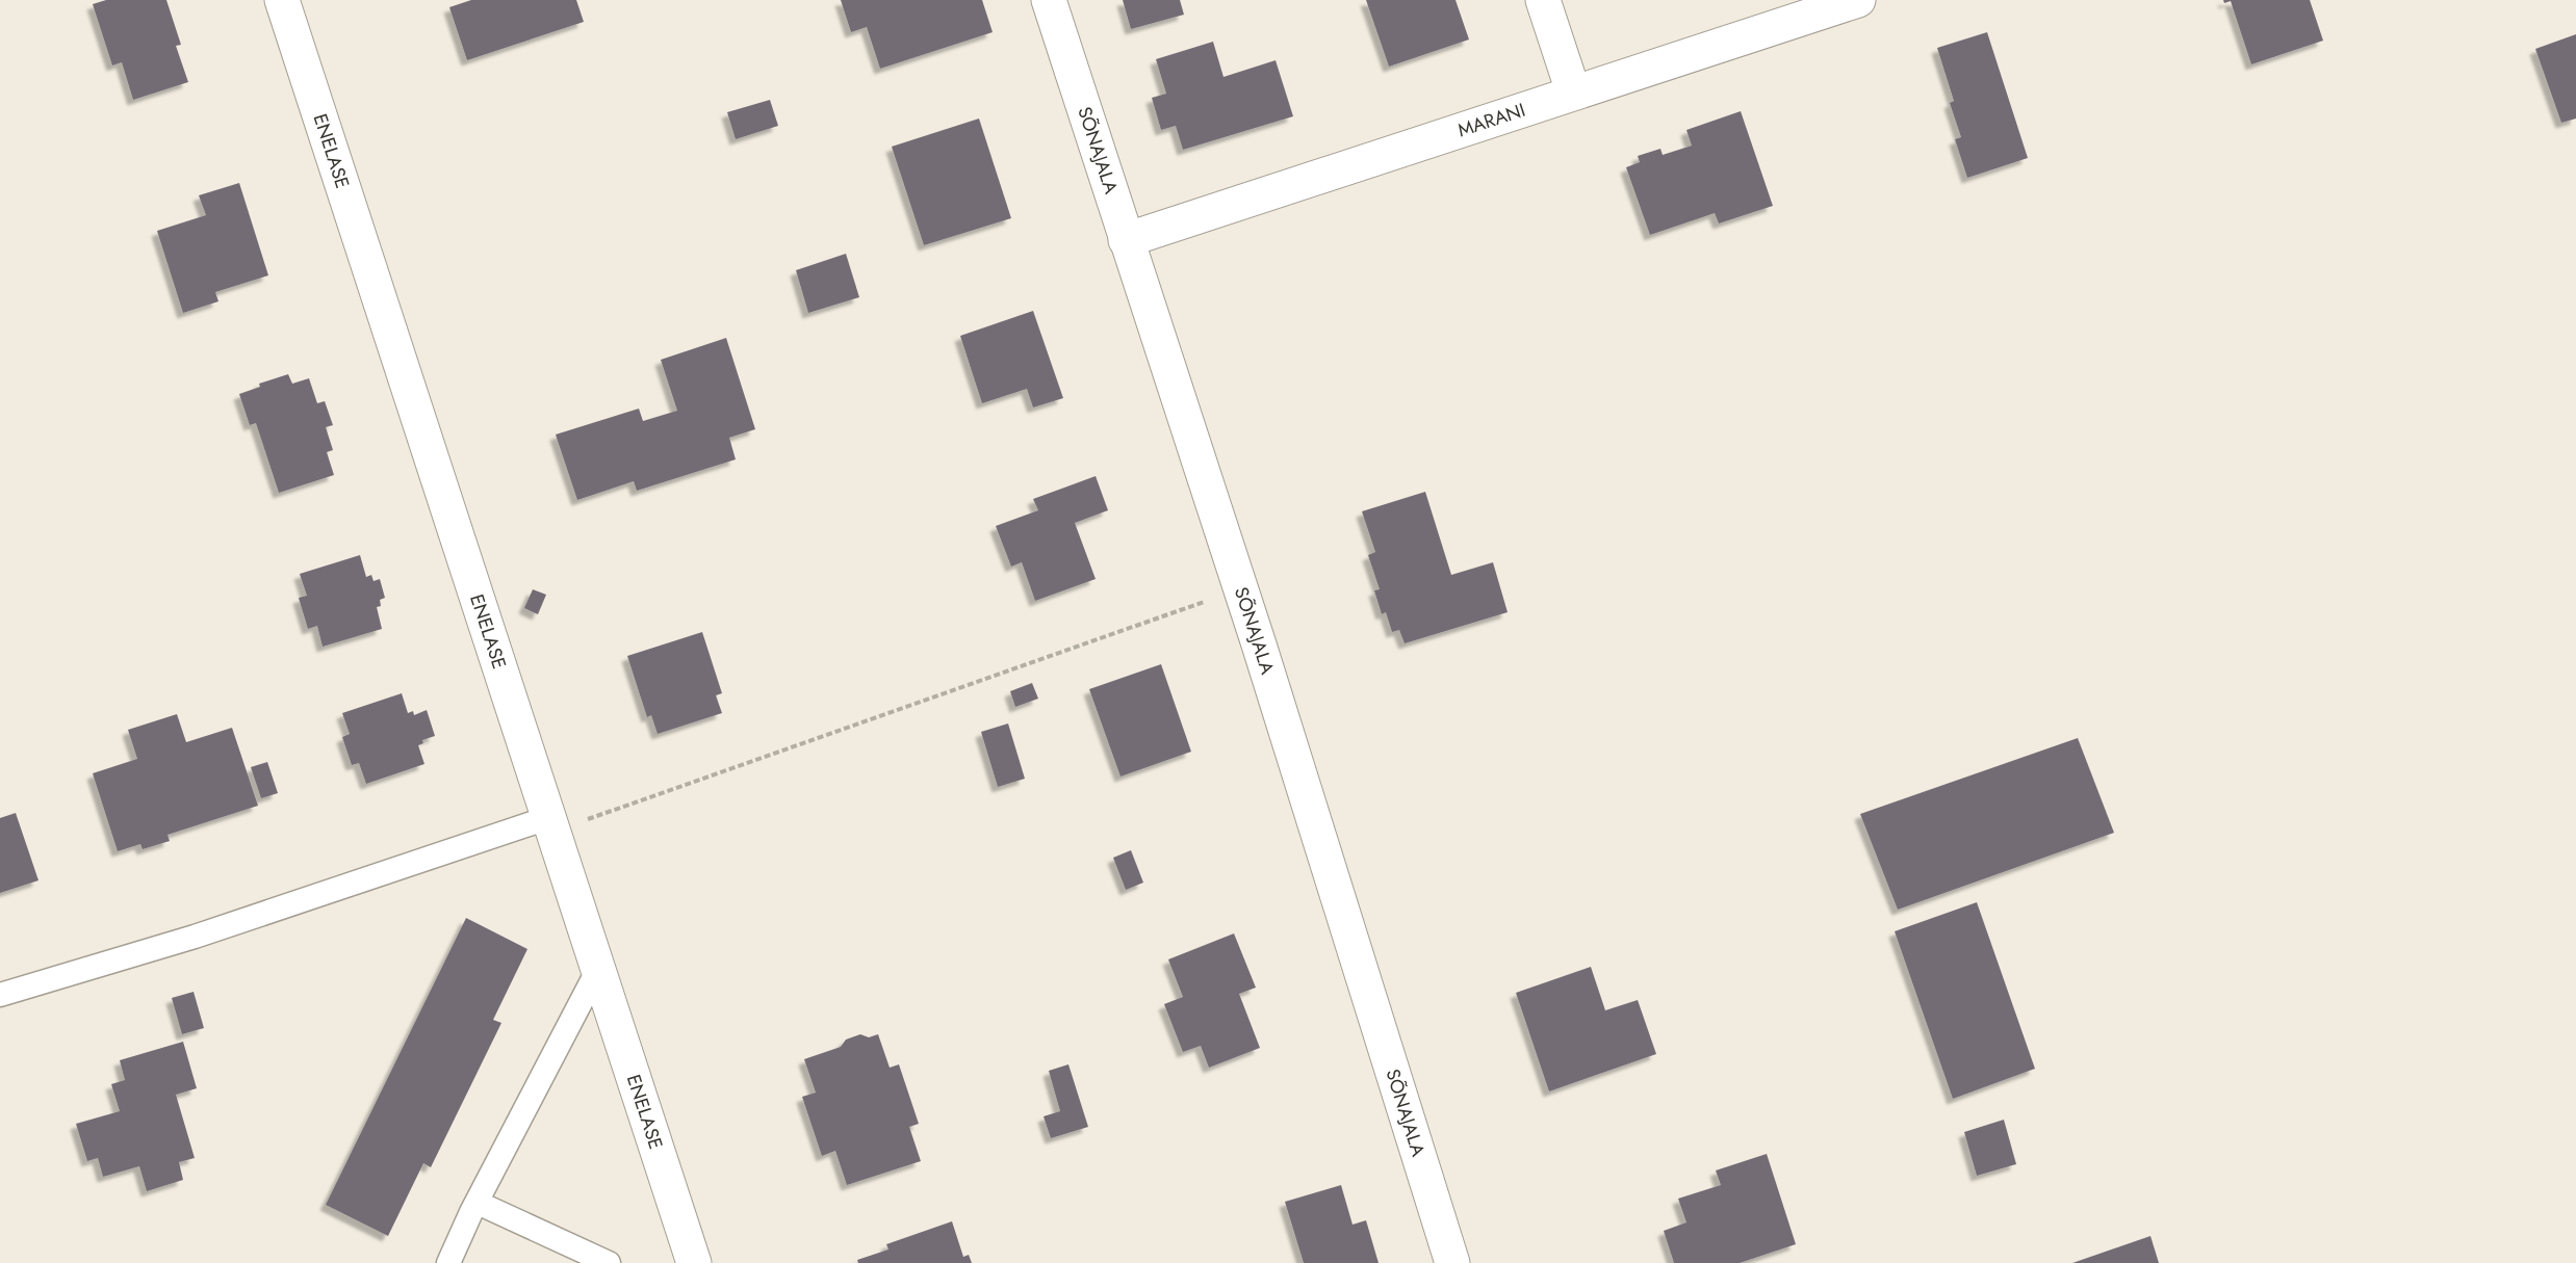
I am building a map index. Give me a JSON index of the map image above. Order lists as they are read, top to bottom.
{
  "streets": {
    "street": ["MARANI", "SÕNAJALA", "ENELASE"]
  },
  "crossings": [
    ["MARANI", "SÕNAJALA"]
  ]
}
